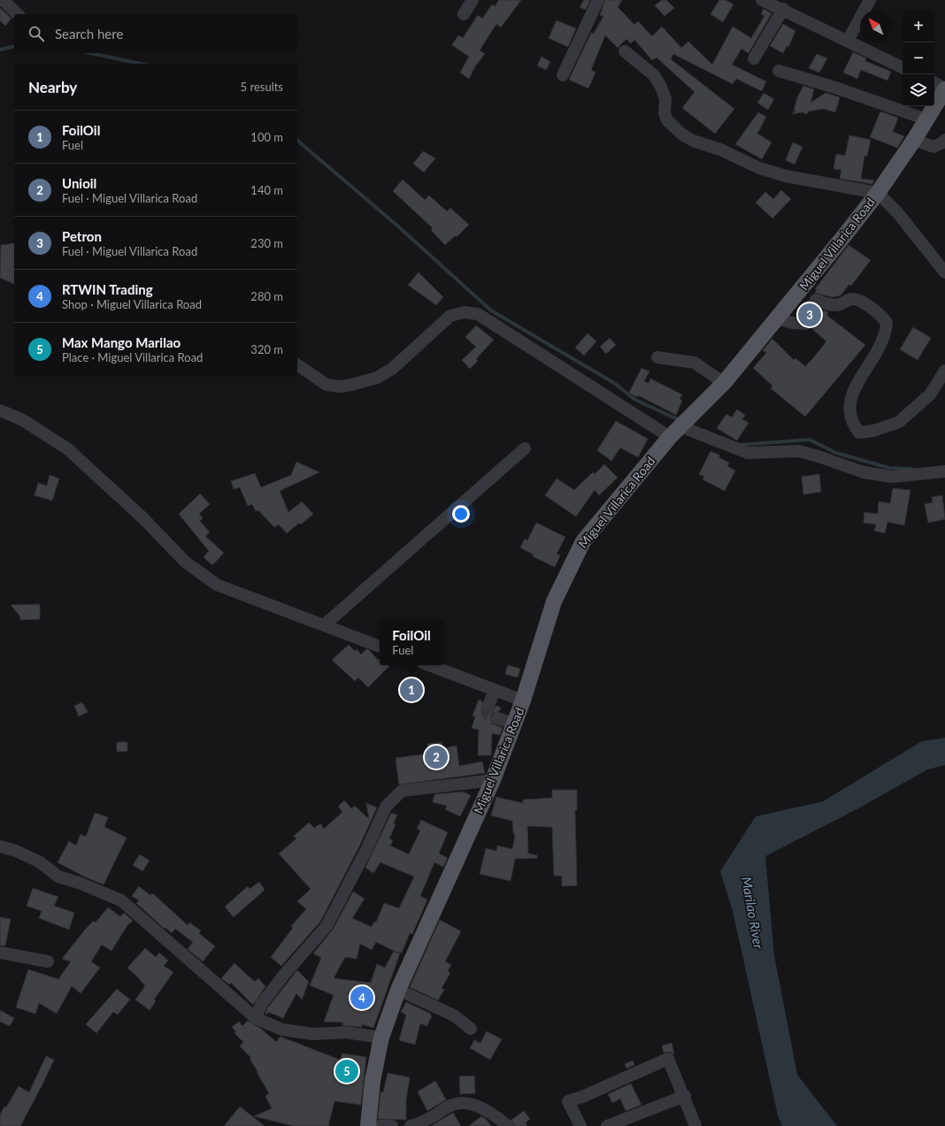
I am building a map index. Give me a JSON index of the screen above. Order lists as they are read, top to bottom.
{
  "streets": {
    "main road": ["Miguel Villarica Road"]
  },
  "water": ["Marilao River"],
  "north": "top left",
  "page": {
    "map_buttons": ["+", "−"],
    "search": "Search here",
    "heading": ["Nearby", "5 results"],
    "list": [
      {
        "mark": "1",
        "name": "FoilOil",
        "note": "Fuel",
        "value": "100 m"
      },
      {
        "mark": "2",
        "name": "Unioil",
        "note": "Fuel · Miguel Villarica Road",
        "value": "140 m"
      },
      {
        "mark": "3",
        "name": "Petron",
        "note": "Fuel · Miguel Villarica Road",
        "value": "230 m"
      },
      {
        "mark": "4",
        "name": "RTWIN Trading",
        "note": "Shop · Miguel Villarica Road",
        "value": "280 m"
      },
      {
        "mark": "5",
        "name": "Max Mango Marilao",
        "note": "Place · Miguel Villarica Road",
        "value": "320 m"
      }
    ],
    "pins": [
      "3",
      "1",
      "2",
      "4",
      "5"
    ],
    "popup": ["FoilOil", "Fuel"]
  }
}
